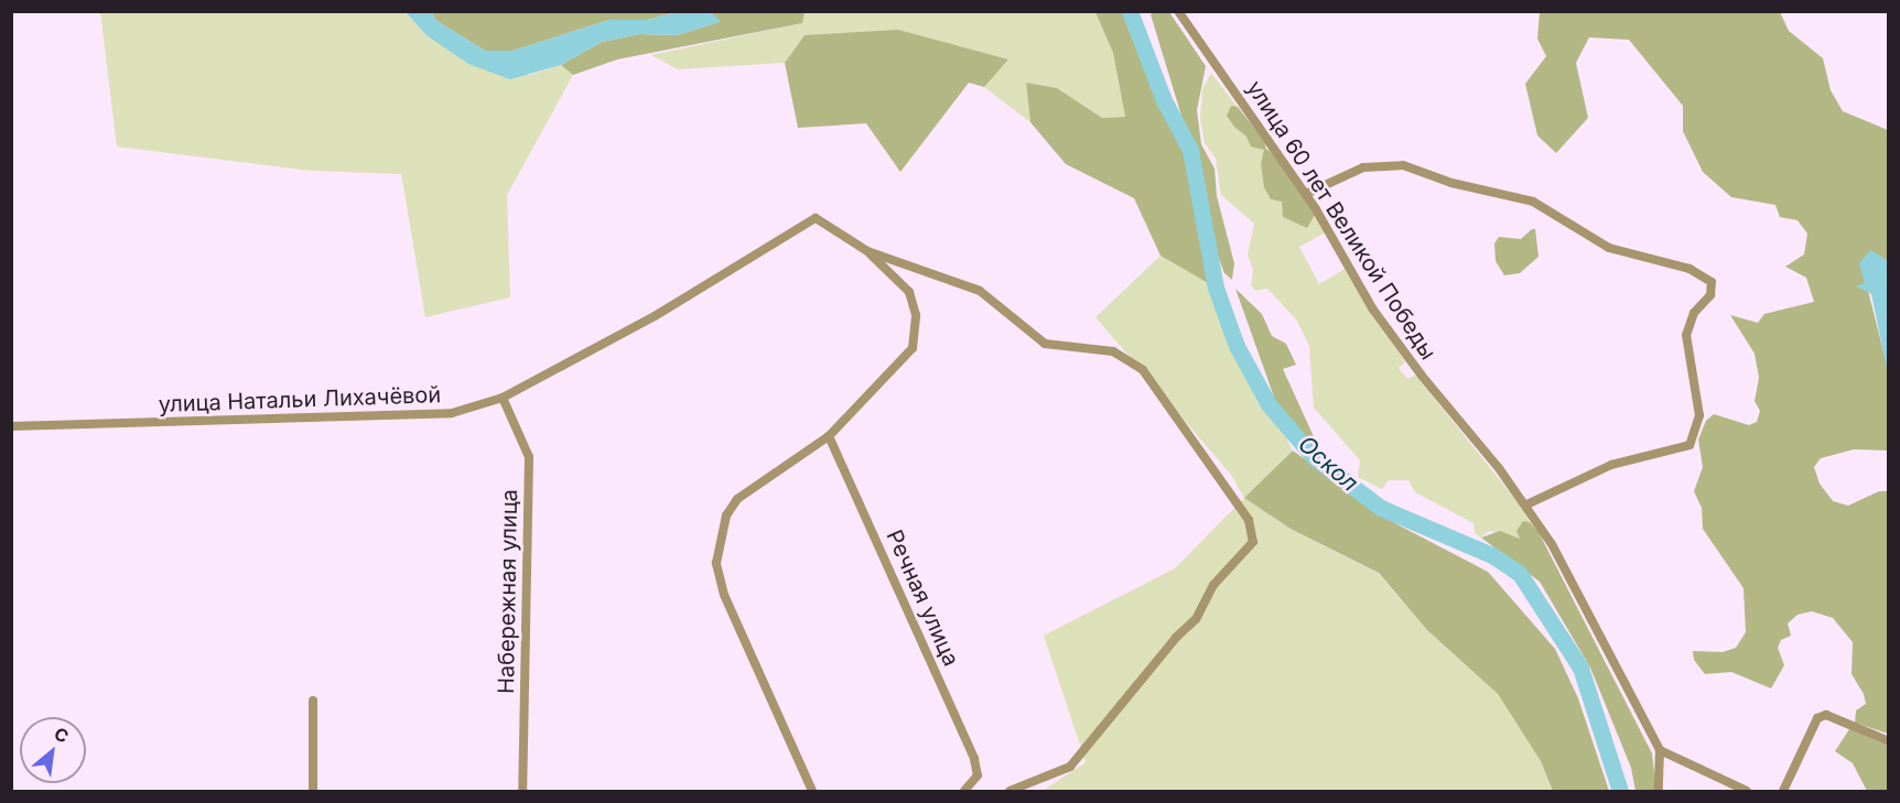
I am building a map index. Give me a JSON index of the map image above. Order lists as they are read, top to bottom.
{
  "streets": {
    "street": [
      "улица 60 лет Великой Победы",
      "улица Натальи Лихачёвой",
      "Набережная улица",
      "Речная улица"
    ]
  },
  "crossings": [
    ["улица Натальи Лихачёвой", "Набережная улица"]
  ],
  "water": ["Оскол"],
  "north": "top right"
}
